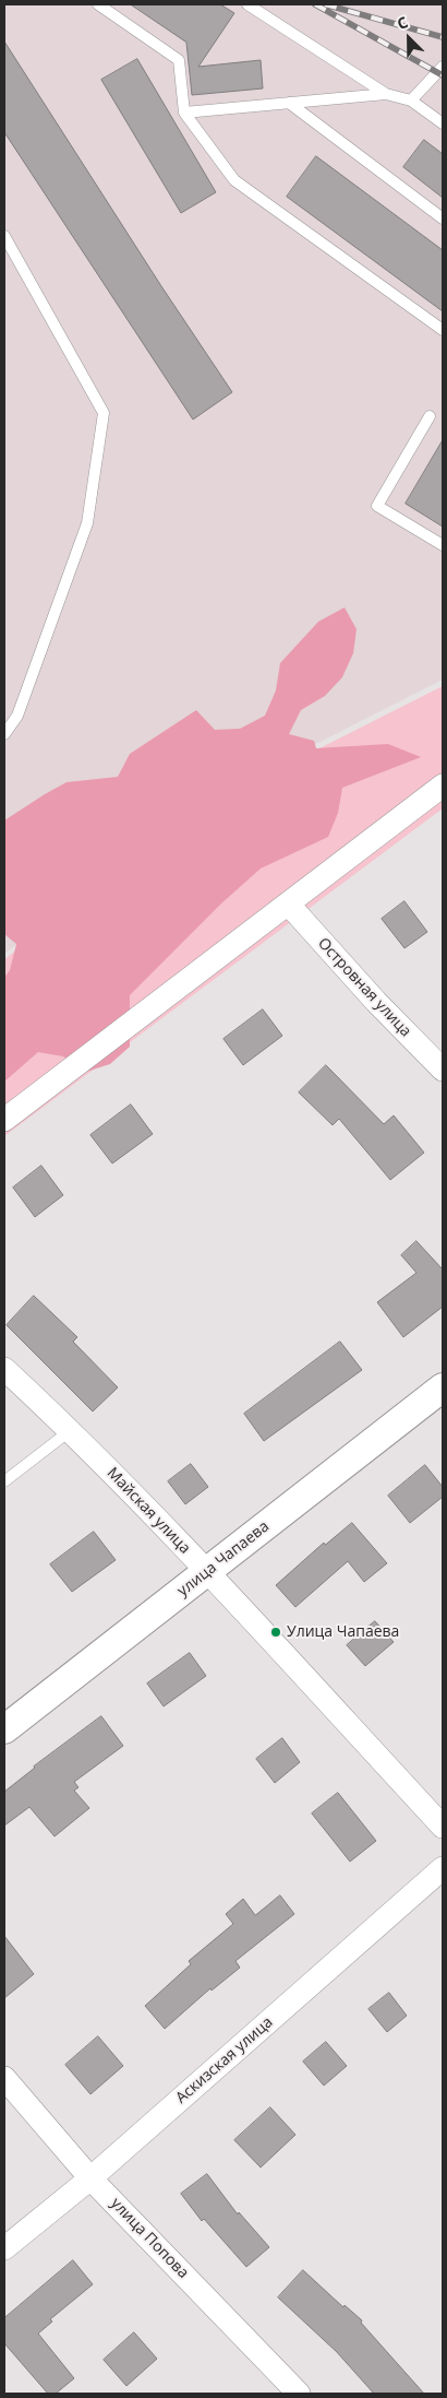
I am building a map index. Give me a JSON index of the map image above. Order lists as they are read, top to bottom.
{
  "streets": {
    "street": [
      "Островная улица",
      "Майская улица",
      "улица Чапаева",
      "Аскизская улица",
      "улица Попова"
    ]
  },
  "crossings": [
    ["Майская улица", "улица Чапаева"],
    ["Аскизская улица", "улица Попова"]
  ],
  "places": ["Улица Чапаева"],
  "north": "top left"
}
